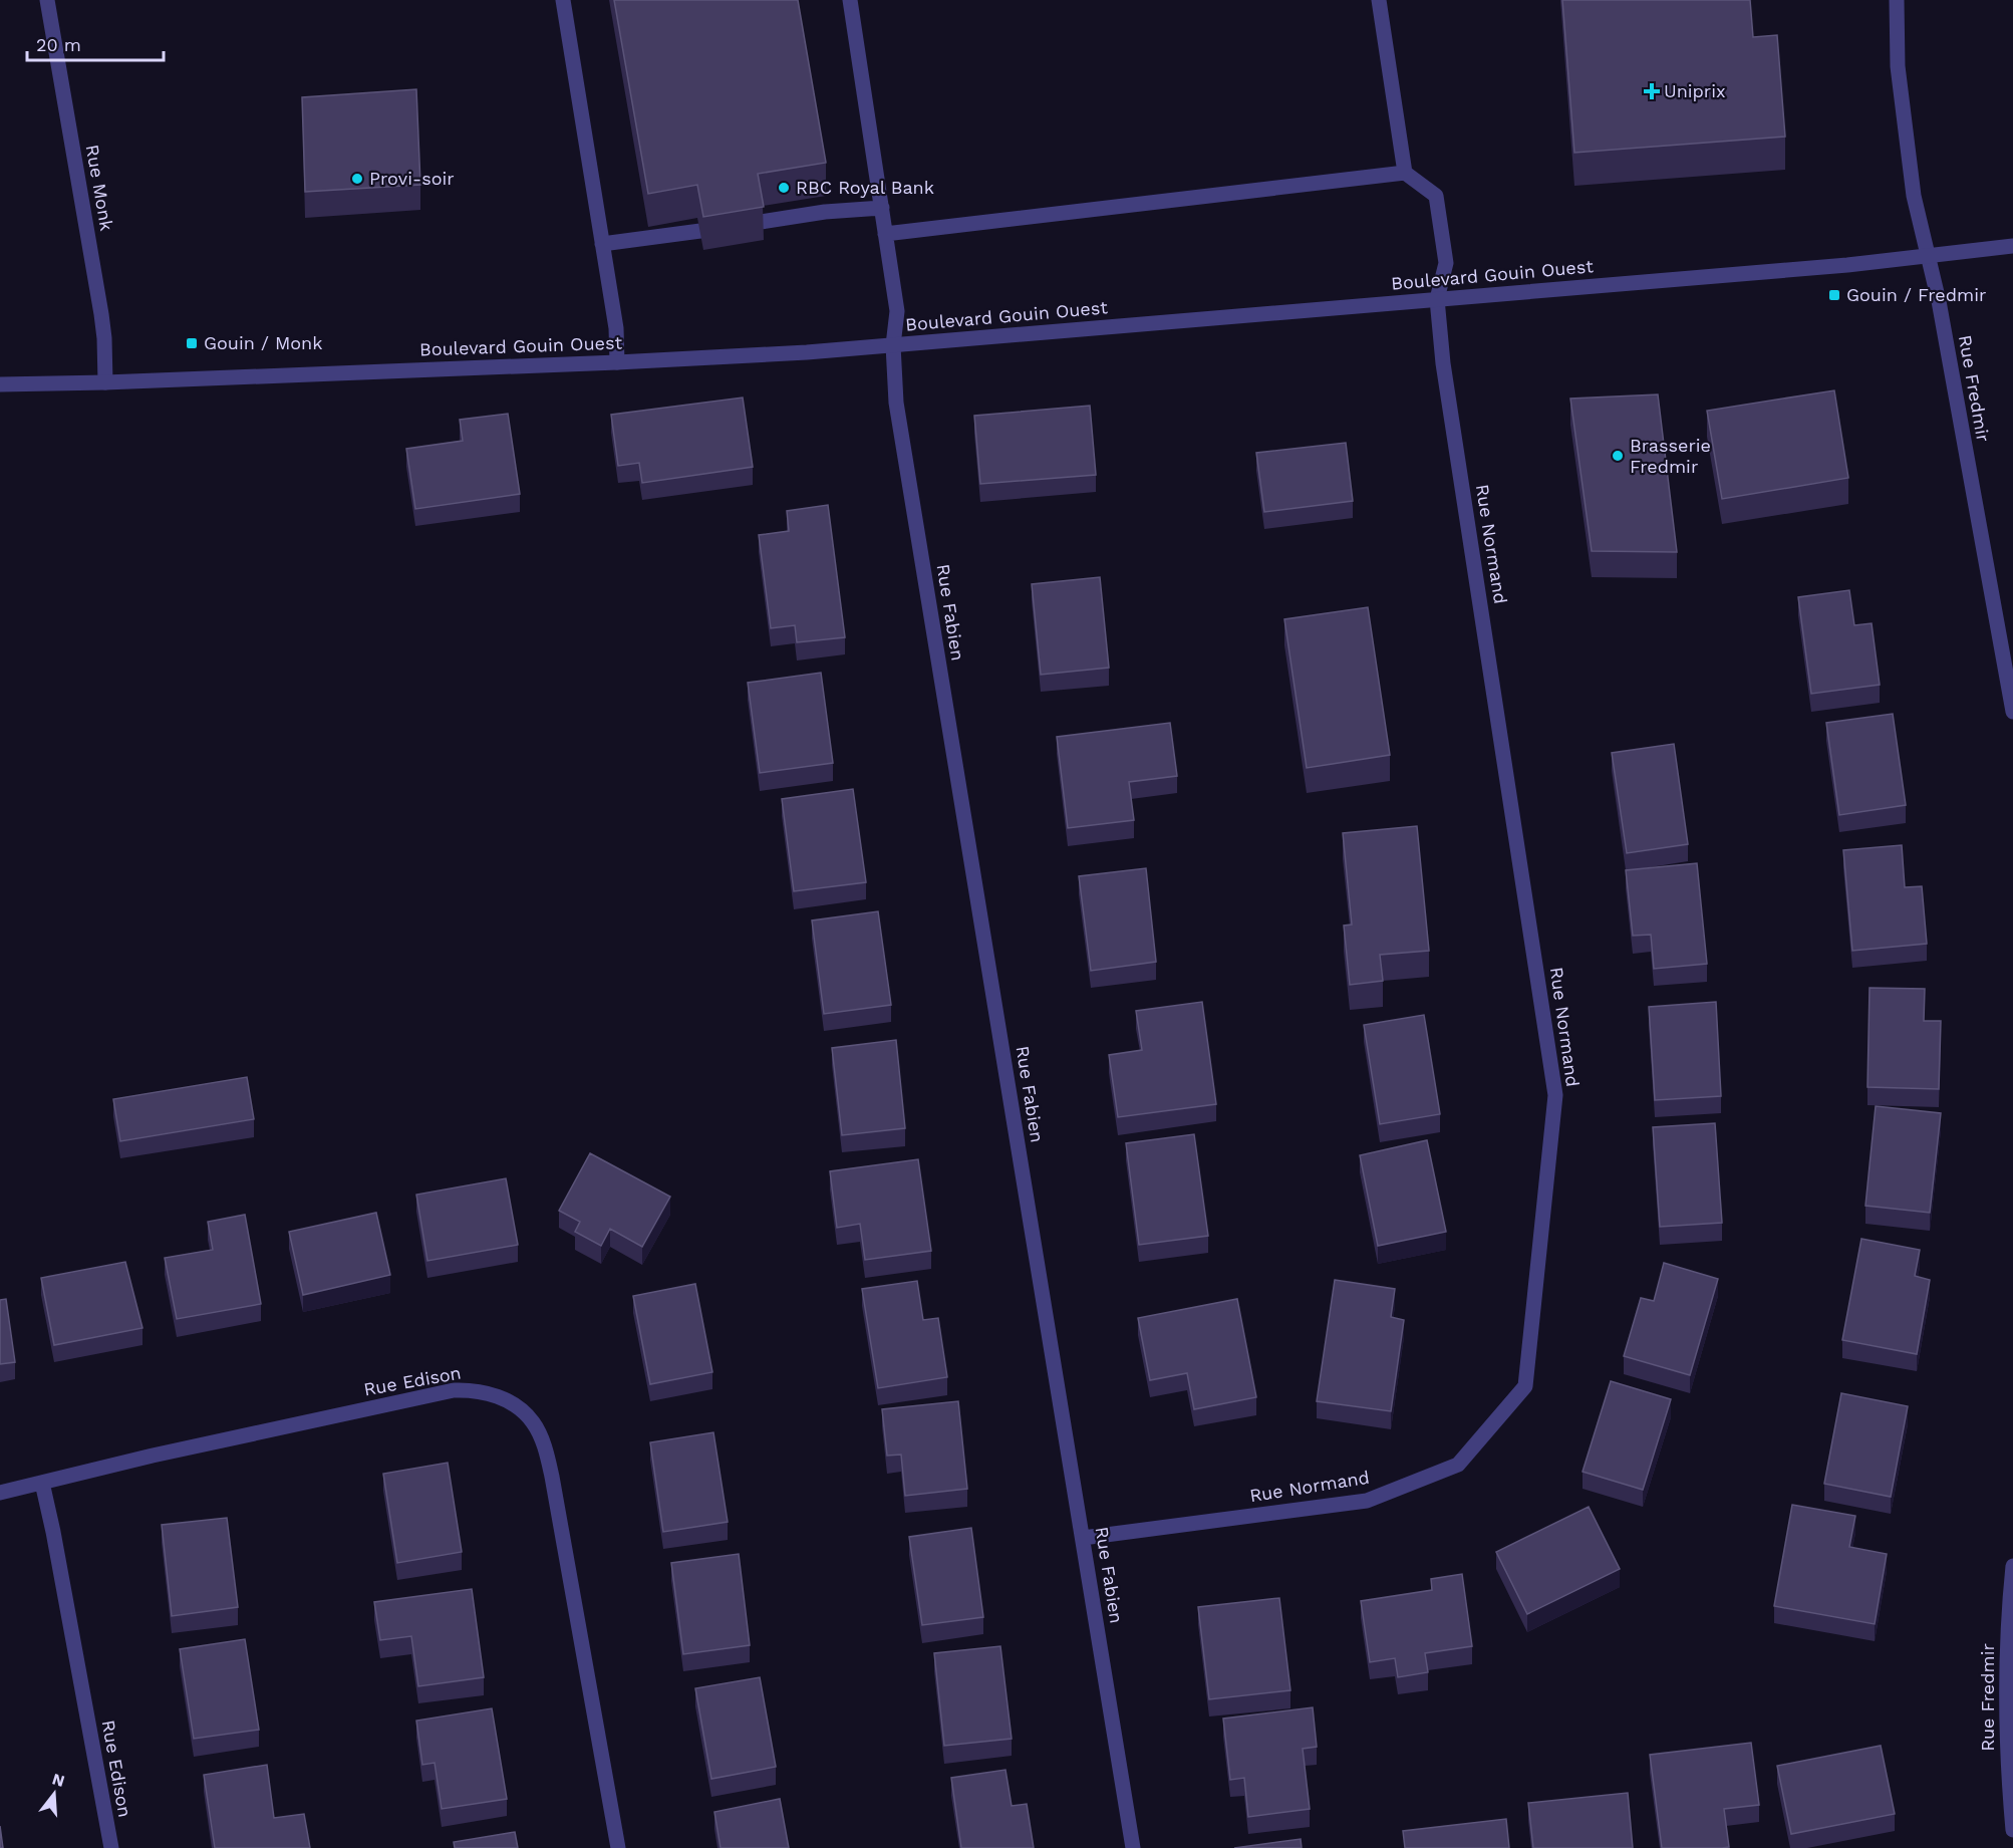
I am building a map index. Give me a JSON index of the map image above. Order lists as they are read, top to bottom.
{
  "streets": {
    "street": [
      "Rue Monk",
      "Boulevard Gouin Ouest",
      "Rue Fredmir",
      "Rue Normand",
      "Rue Fabien",
      "Rue Edison"
    ]
  },
  "crossings": [
    ["Rue Monk", "Boulevard Gouin Ouest"],
    ["Boulevard Gouin Ouest", "Rue Fredmir"],
    ["Boulevard Gouin Ouest", "Rue Normand"],
    ["Boulevard Gouin Ouest", "Rue Fabien"],
    ["Rue Normand", "Rue Fabien"]
  ],
  "places": {
    "health": ["Uniprix"],
    "other": ["Provi-soir", "RBC Royal Bank", "Brasserie Fredmir"],
    "transit": ["Gouin / Fredmir", "Gouin / Monk"]
  },
  "scale_bar": "20 m",
  "north": "top"
}
